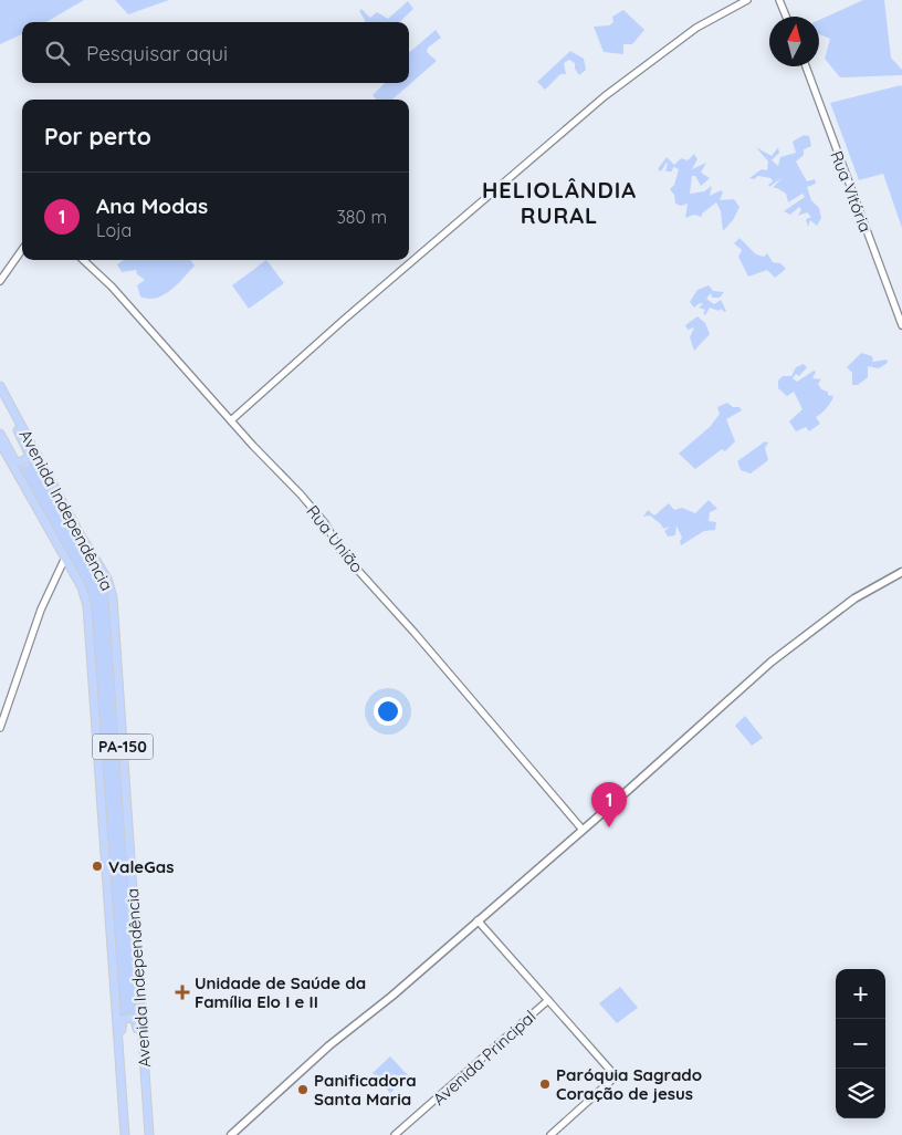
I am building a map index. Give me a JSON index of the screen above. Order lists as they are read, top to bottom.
{
  "streets": {
    "main road": ["Avenida Independência", "PA-150"],
    "street": ["Rua Vitória", "Rua União", "Avenida Principal"]
  },
  "districts": ["HELIOLÂNDIA RURAL"],
  "places": {
    "other": ["ValeGas", "Paróquia Sagrado Coração de jesus", "Panificadora Santa Maria"],
    "health": ["Unidade de Saúde da Família Elo I e II"]
  },
  "north": "top",
  "page": {
    "search": "Pesquisar aqui",
    "heading": "Por perto",
    "list": [
      {
        "mark": "1",
        "name": "Ana Modas",
        "note": "Loja",
        "value": "380 m"
      }
    ],
    "pins": "1",
    "map_buttons": ["+", "−"]
  }
}
